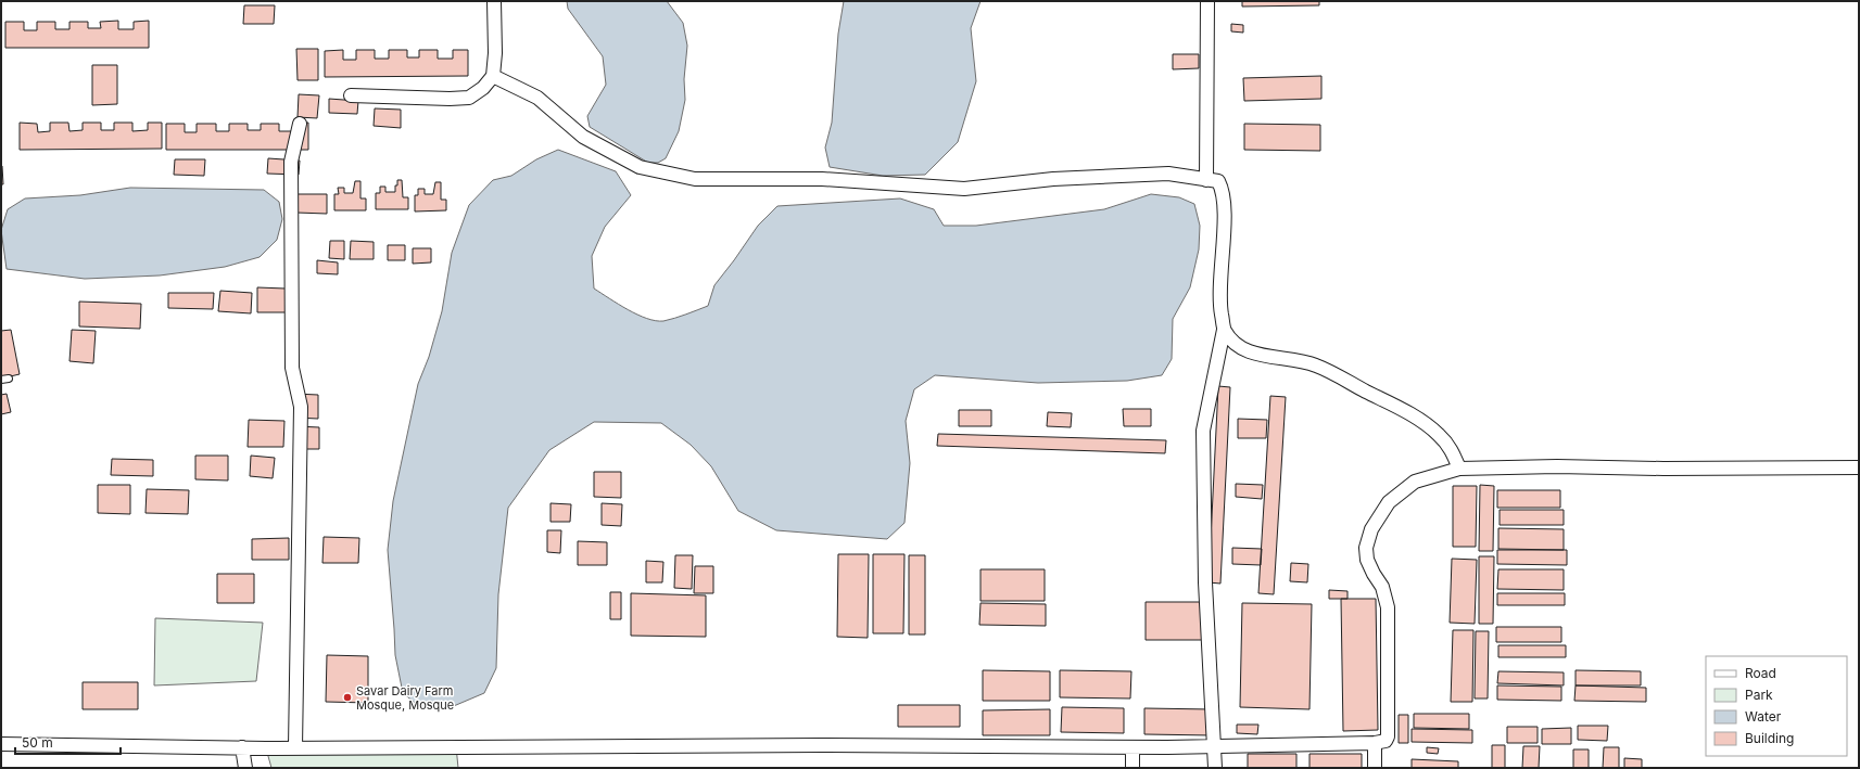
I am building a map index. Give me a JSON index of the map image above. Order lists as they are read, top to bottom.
{
  "places": ["Savar Dairy Farm Mosque, Mosque"],
  "legend": [
    "Road",
    "Park",
    "Water",
    "Building"
  ],
  "scale_bar": "50 m"
}
